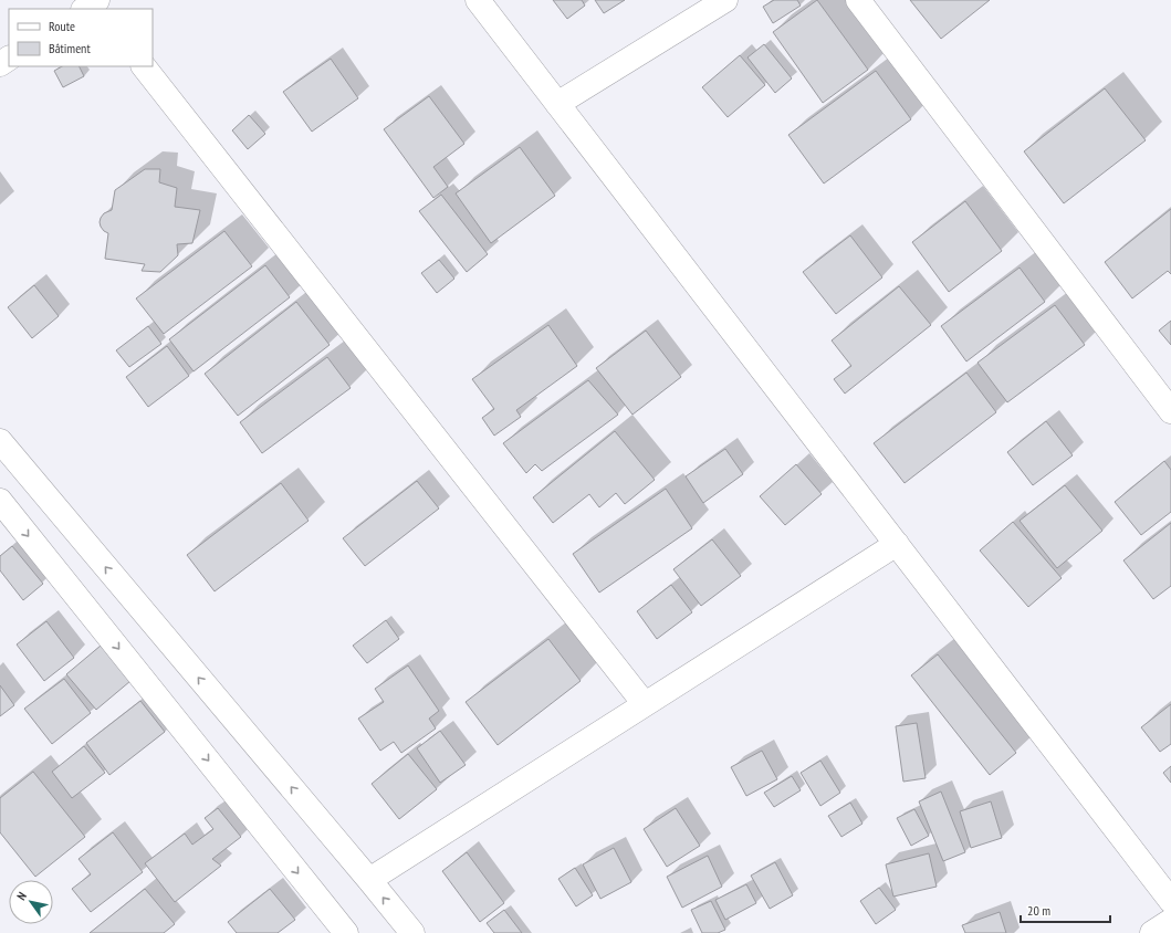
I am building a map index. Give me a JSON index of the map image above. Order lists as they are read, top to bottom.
{
  "legend": ["Route", "Bâtiment"],
  "scale_bar": "20 m",
  "north": "top left"
}
